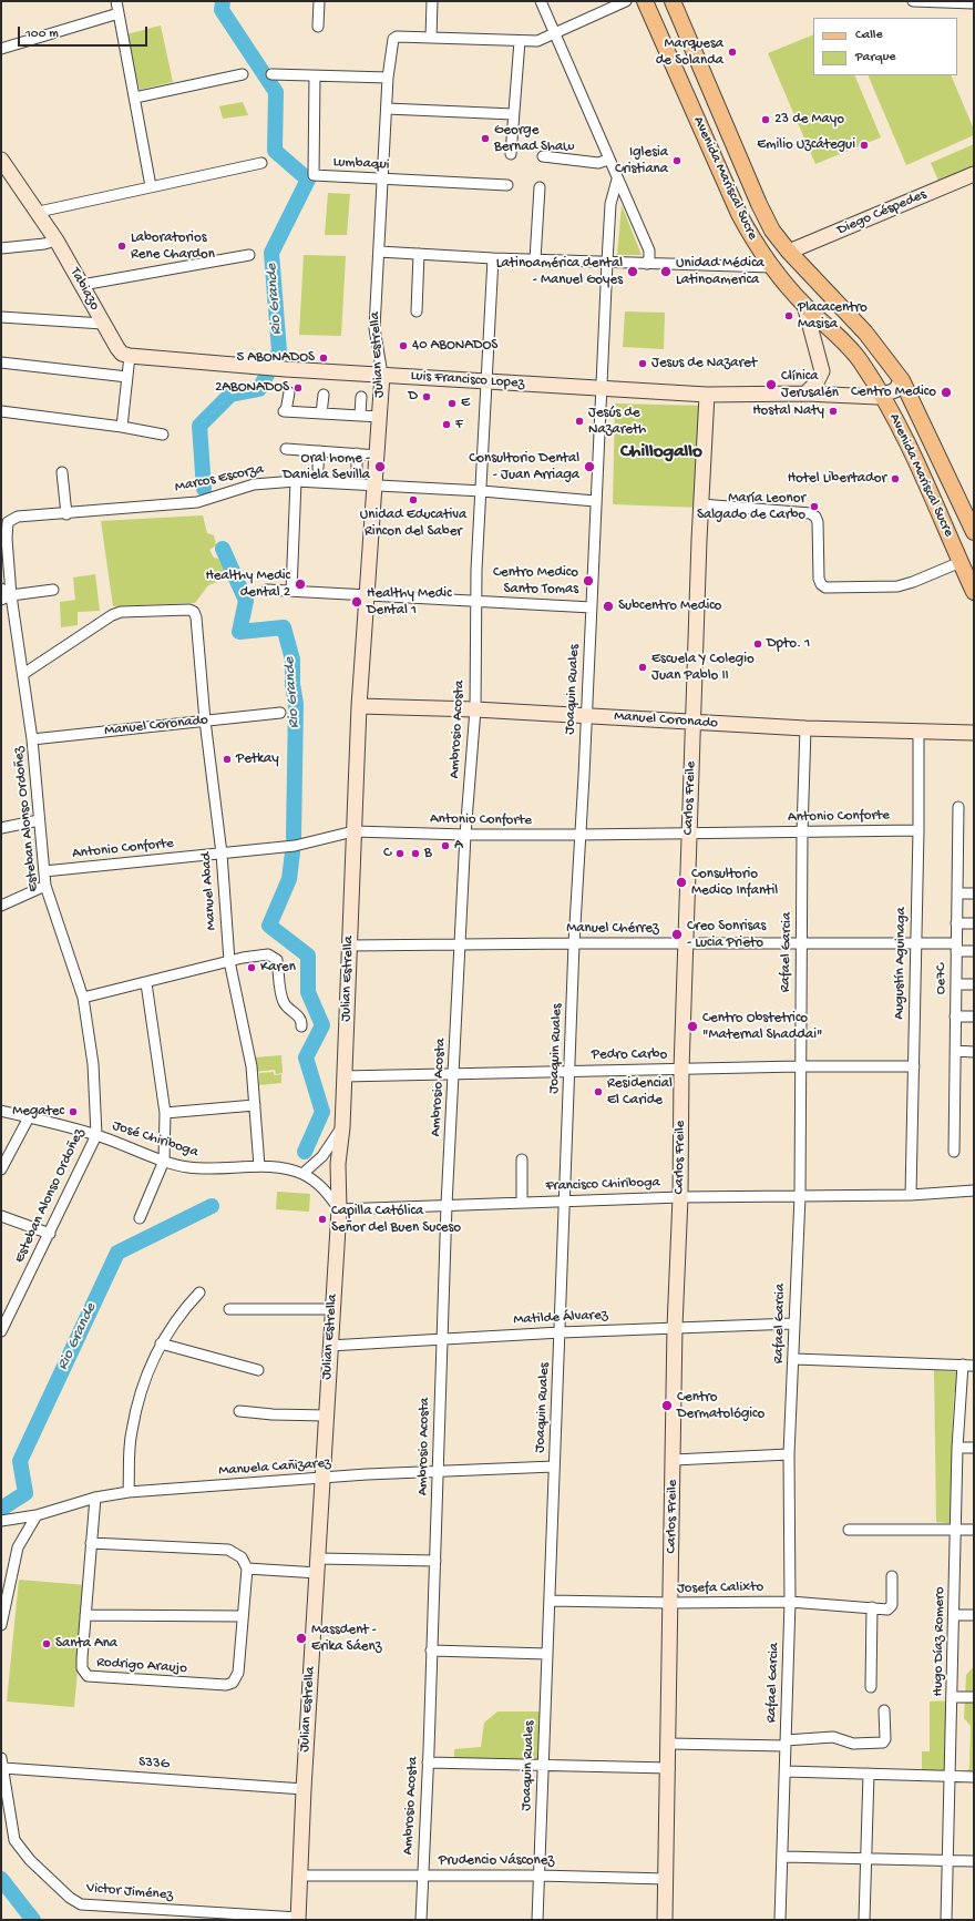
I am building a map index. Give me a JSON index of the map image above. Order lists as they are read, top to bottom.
{
  "streets": {
    "main road": ["Avenida Mariscal Sucre"],
    "street": [
      "Lumbaqui",
      "Diego Céspedes",
      "Tabiazo",
      "Julian Estrella",
      "Luis Francisco Lopez",
      "Marcos Escorza",
      "Joaquin Ruales",
      "Manuel Coronado",
      "Ambrosio Acosta",
      "Carlos Freile",
      "Antonio Conforte",
      "Esteban Alonso Ordoñez",
      "Manuel Abad",
      "Manuel Chérrez",
      "Rafael Garcia",
      "Augustín Aguinaga",
      "Oe7C",
      "Pedro Carbo",
      "José Chiriboga",
      "Francisco Chiriboga",
      "Matilde Álvarez",
      "Manuela Cañizarez",
      "Josefa Calixto",
      "Hugo Díaz Romero",
      "Rodrigo Araujo",
      "S33G",
      "Prudencio Vásconez",
      "Victor Jiménez"
    ]
  },
  "crossings": [
    ["Lumbaqui", "Julian Estrella"],
    ["Avenida Mariscal Sucre", "Diego Céspedes"],
    ["Avenida Mariscal Sucre", "Luis Francisco Lopez"],
    ["Tabiazo", "Luis Francisco Lopez"],
    ["Julian Estrella", "Luis Francisco Lopez"],
    ["Julian Estrella", "Marcos Escorza"],
    ["Julian Estrella", "Manuel Coronado"],
    ["Julian Estrella", "Antonio Conforte"],
    ["Julian Estrella", "Manuel Chérrez"],
    ["Julian Estrella", "Pedro Carbo"],
    ["Julian Estrella", "José Chiriboga"],
    ["Julian Estrella", "Francisco Chiriboga"],
    ["Julian Estrella", "Matilde Álvarez"],
    ["Julian Estrella", "Manuela Cañizarez"],
    ["Julian Estrella", "S33G"],
    ["Julian Estrella", "Prudencio Vásconez"],
    ["Julian Estrella", "Victor Jiménez"],
    ["Luis Francisco Lopez", "Joaquin Ruales"],
    ["Luis Francisco Lopez", "Ambrosio Acosta"],
    ["Luis Francisco Lopez", "Carlos Freile"],
    ["Marcos Escorza", "Joaquin Ruales"],
    ["Marcos Escorza", "Ambrosio Acosta"],
    ["Marcos Escorza", "Esteban Alonso Ordoñez"],
    ["Joaquin Ruales", "Manuel Coronado"],
    ["Joaquin Ruales", "Antonio Conforte"],
    ["Joaquin Ruales", "Manuel Chérrez"],
    ["Joaquin Ruales", "Pedro Carbo"],
    ["Joaquin Ruales", "Francisco Chiriboga"],
    ["Joaquin Ruales", "Matilde Álvarez"],
    ["Joaquin Ruales", "Manuela Cañizarez"],
    ["Joaquin Ruales", "Josefa Calixto"],
    ["Joaquin Ruales", "Prudencio Vásconez"],
    ["Manuel Coronado", "Ambrosio Acosta"],
    ["Manuel Coronado", "Carlos Freile"],
    ["Manuel Coronado", "Esteban Alonso Ordoñez"],
    ["Manuel Coronado", "Manuel Abad"],
    ["Manuel Coronado", "Rafael Garcia"],
    ["Manuel Coronado", "Augustín Aguinaga"],
    ["Ambrosio Acosta", "Antonio Conforte"],
    ["Ambrosio Acosta", "Manuel Chérrez"],
    ["Ambrosio Acosta", "Pedro Carbo"],
    ["Ambrosio Acosta", "Francisco Chiriboga"],
    ["Ambrosio Acosta", "Matilde Álvarez"],
    ["Ambrosio Acosta", "Manuela Cañizarez"],
    ["Ambrosio Acosta", "Prudencio Vásconez"],
    ["Carlos Freile", "Antonio Conforte"],
    ["Carlos Freile", "Manuel Chérrez"],
    ["Carlos Freile", "Pedro Carbo"],
    ["Carlos Freile", "Francisco Chiriboga"],
    ["Carlos Freile", "Matilde Álvarez"],
    ["Carlos Freile", "Josefa Calixto"],
    ["Carlos Freile", "Prudencio Vásconez"],
    ["Antonio Conforte", "Esteban Alonso Ordoñez"],
    ["Antonio Conforte", "Manuel Abad"],
    ["Antonio Conforte", "Rafael Garcia"],
    ["Antonio Conforte", "Augustín Aguinaga"],
    ["Esteban Alonso Ordoñez", "Manuel Abad"],
    ["Esteban Alonso Ordoñez", "José Chiriboga"],
    ["Manuel Abad", "José Chiriboga"],
    ["Manuel Chérrez", "Rafael Garcia"],
    ["Manuel Chérrez", "Augustín Aguinaga"],
    ["Manuel Chérrez", "Oe7C"],
    ["Rafael Garcia", "Pedro Carbo"],
    ["Rafael Garcia", "Francisco Chiriboga"],
    ["Rafael Garcia", "Matilde Álvarez"],
    ["Rafael Garcia", "Josefa Calixto"],
    ["Augustín Aguinaga", "Pedro Carbo"],
    ["Augustín Aguinaga", "Francisco Chiriboga"],
    ["José Chiriboga", "Francisco Chiriboga"],
    ["Manuela Cañizarez", "Rodrigo Araujo"],
    ["S33G", "Victor Jiménez"]
  ],
  "districts": ["Chillogallo"],
  "water": ["Rio Grande"],
  "places": [
    "Marquesa de Solanda",
    "23 de Mayo",
    "George Bernad Shaw",
    "Emilio Uzcátegui",
    "Iglesia Cristiana",
    "Laboratorios Rene Chardon",
    "Latinoamérica dental - Manuel Goyes",
    "Unidad Médica Latinoamerica",
    "Placacentro Masisa",
    "40 ABONADOS",
    "5 ABONADOS",
    "Jesus de Nazaret",
    "Clínica Jerusalén",
    "2ABONADOS",
    "Centro Medico",
    "D",
    "E",
    "Hostal Naty",
    "Jesús de Nazareth",
    "F",
    "Oral home - Daniela Sevilla",
    "Consultorio Dental - Juan Arriaga",
    "Hotel Libertador",
    "Unidad Educativa Rincon del Saber",
    "María Leonor Salgado de Carbo",
    "Centro Medico Santo Tomas",
    "Healthy Medic dental 2",
    "Healthy Medic Dental 1",
    "Subcentro Medico",
    "Dpto. 1",
    "Escuela Y Colegio Juan Pablo II",
    "Petkay",
    "A",
    "C",
    "B",
    "Consultorio Medico Infantil",
    "Creo Sonrisas - Lucia Prieto",
    "Karen",
    "Centro Obstetrico \"Maternal Shaddai\"",
    "Residencial El Caride",
    "Megatec",
    "Capilla Católica Señor del Buen Suceso",
    "Centro Dermatológico",
    "Massdent - Erika Sáenz",
    "Santa Ana"
  ],
  "legend": ["Calle", "Parque"],
  "scale_bar": "100 m"
}
